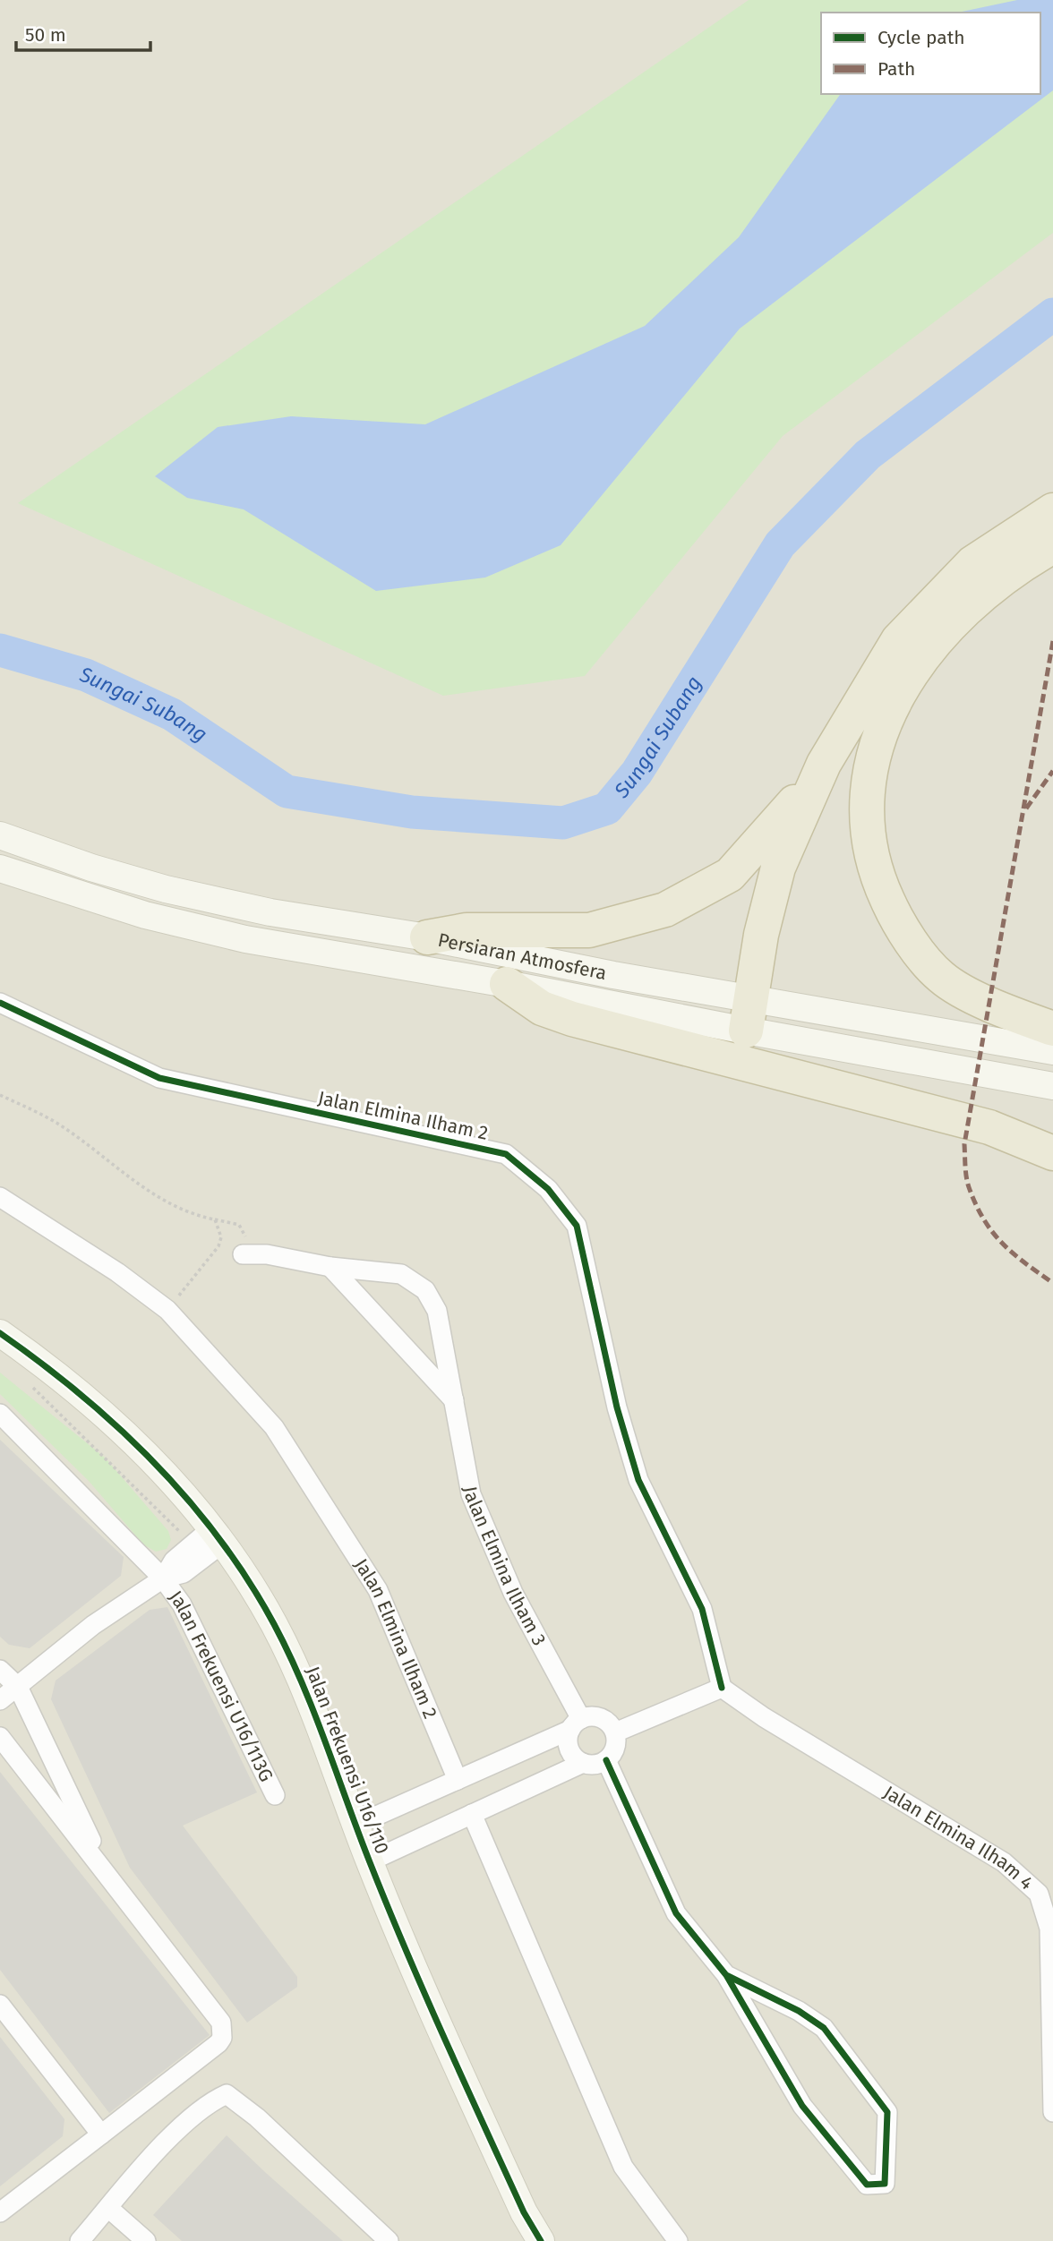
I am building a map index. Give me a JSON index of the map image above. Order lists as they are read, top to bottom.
{
  "streets": {
    "main road": ["Persiaran Atmosfera", "Jalan Frekuensi U16/110"],
    "street": [
      "Jalan Elmina Ilham 2",
      "Jalan Elmina Ilham 3",
      "Jalan Frekuensi U16/113G",
      "Jalan Elmina Ilham 4"
    ]
  },
  "crossings": [
    ["Jalan Elmina Ilham 2", "Jalan Elmina Ilham 4"]
  ],
  "water": ["Sungai Subang"],
  "legend": ["Cycle path", "Path"],
  "scale_bar": "50 m"
}
